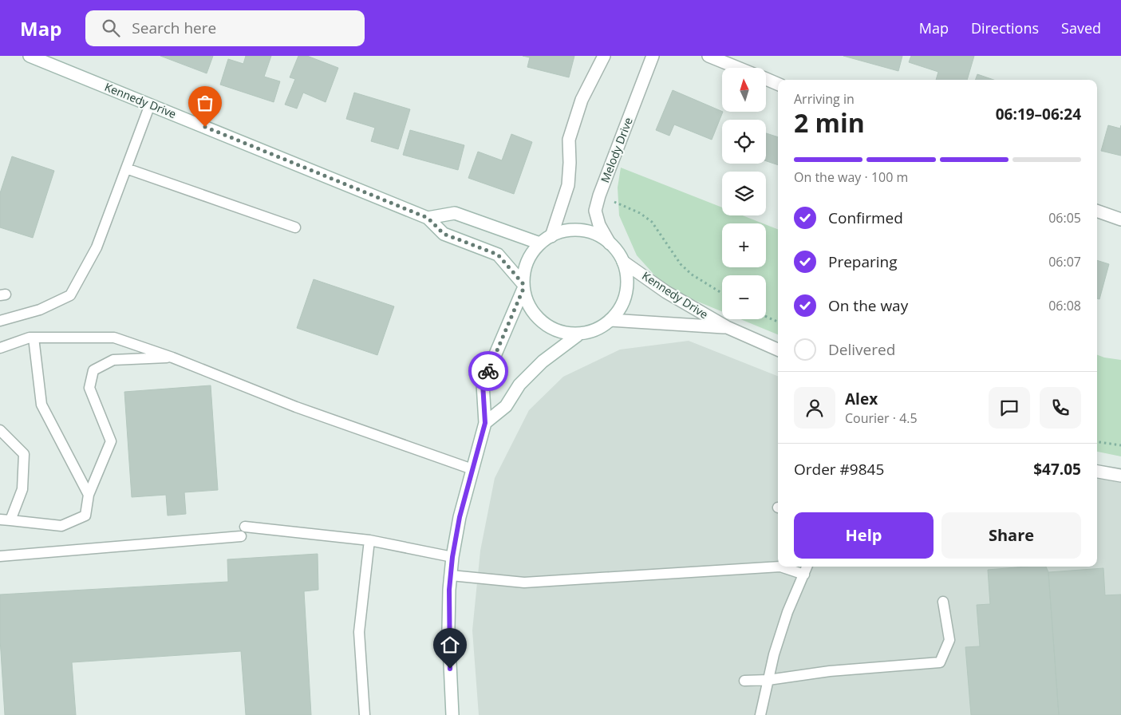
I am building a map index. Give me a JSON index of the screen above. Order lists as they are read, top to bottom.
{
  "streets": {
    "street": ["Kennedy Drive", "Melody Drive"]
  },
  "crossings": [
    ["Kennedy Drive", "Melody Drive"]
  ],
  "north": "top",
  "page": {
    "header": "Map",
    "search": "Search here",
    "nav": ["Map", "Directions", "Saved"],
    "map_buttons": ["+", "−"],
    "heading": ["2 min", "Arriving in", "06:19–06:24"],
    "panel": [
      "Alex",
      "Courier · 4.5",
      "Order #9845",
      "$47.05"
    ],
    "bar": "On the way · 100 m",
    "list": [
      ["Confirmed", "06:05"],
      ["Preparing", "06:07"],
      ["On the way", "06:08"],
      "Delivered"
    ],
    "buttons": ["Help", "Share"]
  }
}
